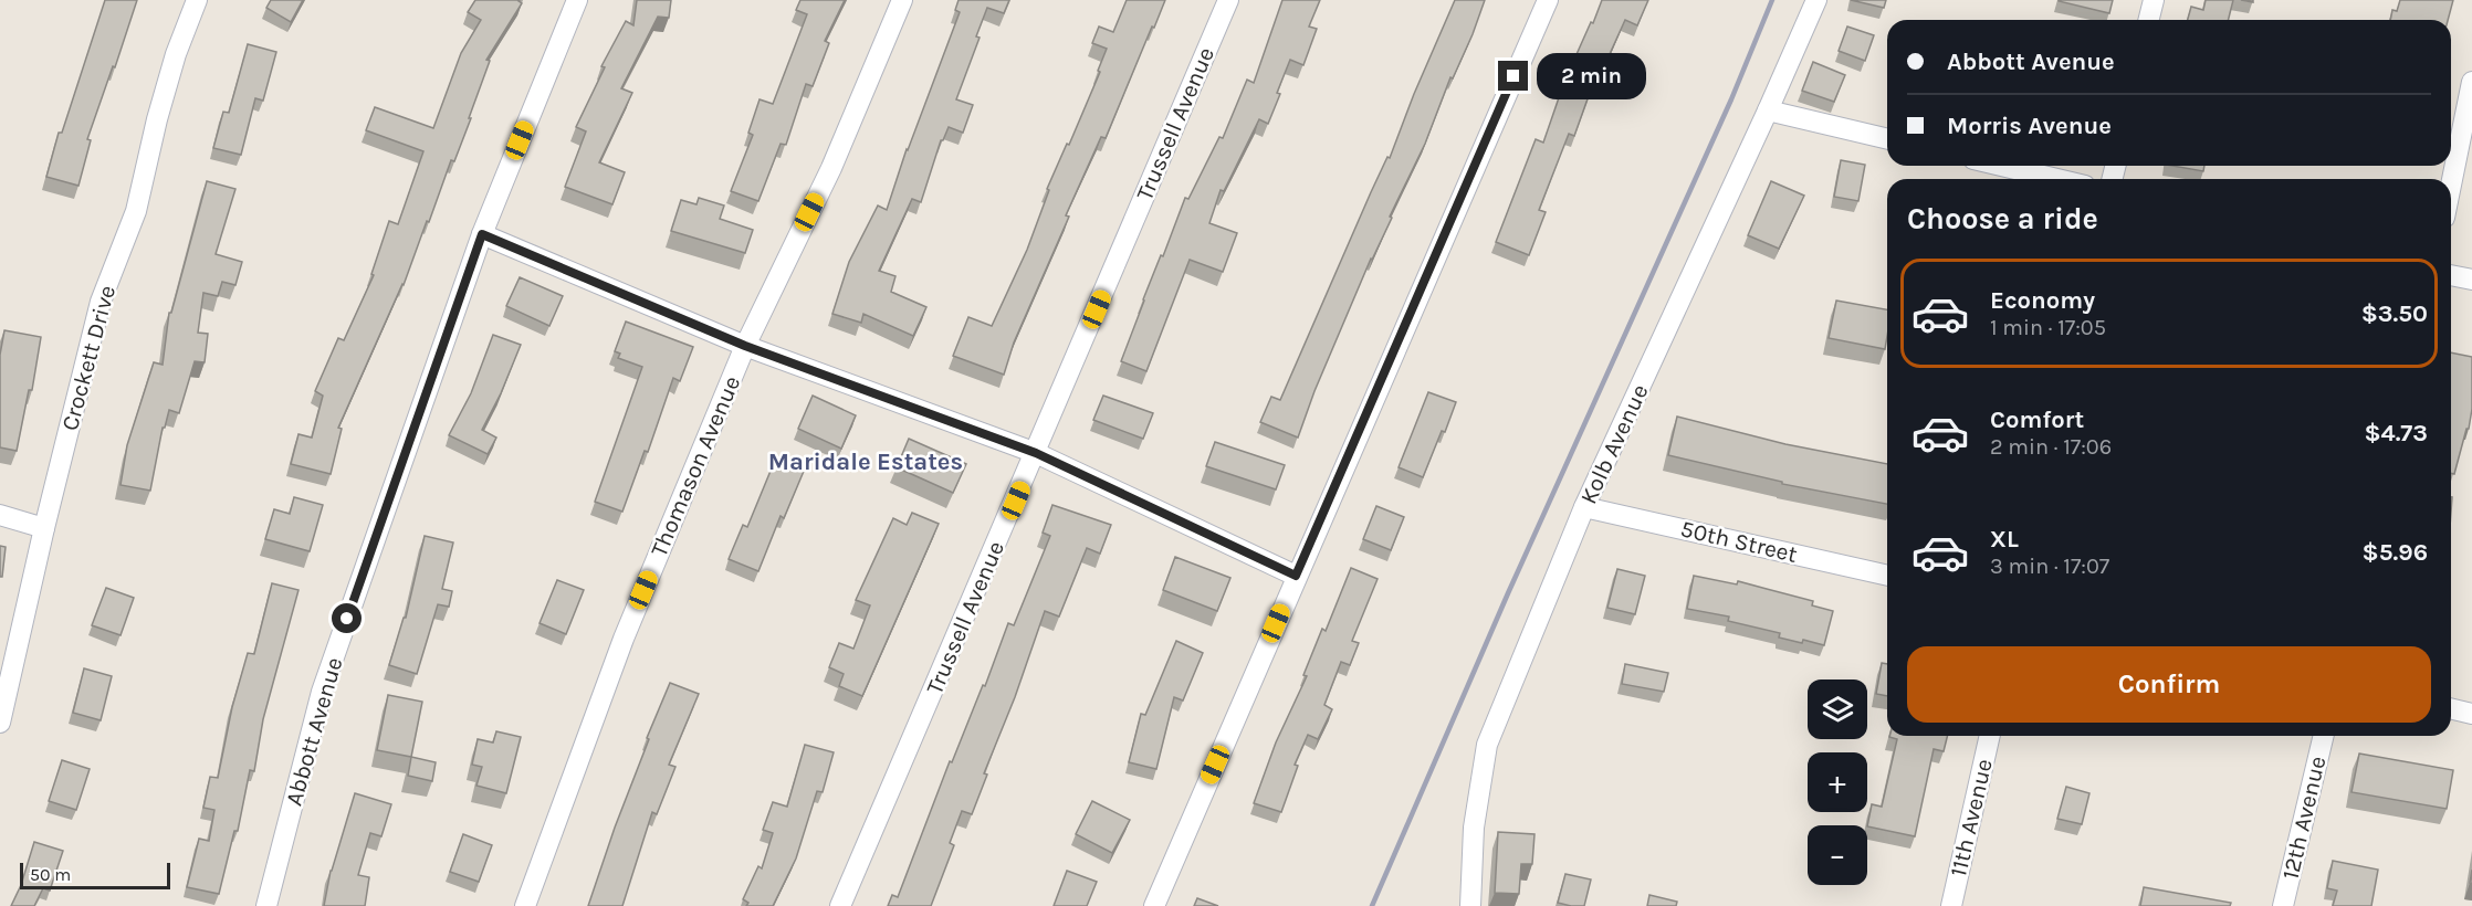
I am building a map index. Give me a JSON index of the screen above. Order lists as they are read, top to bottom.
{
  "streets": {
    "street": [
      "Trussell Avenue",
      "Crockett Drive",
      "Kolb Avenue",
      "Thomason Avenue",
      "50th Street",
      "Abbott Avenue",
      "11th Avenue",
      "12th Avenue"
    ]
  },
  "crossings": [
    ["Kolb Avenue", "50th Street"]
  ],
  "districts": ["Maridale Estates"],
  "scale_bar": "50 m",
  "page": {
    "banner": ["Abbott Avenue", "Morris Avenue"],
    "bubble": "2 min",
    "heading": "Choose a ride",
    "list": [
      {
        "name": "Economy",
        "note": "1 min · 17:05",
        "value": "$3.50"
      },
      {
        "name": "Comfort",
        "note": "2 min · 17:06",
        "value": "$4.73"
      },
      {
        "name": "XL",
        "note": "3 min · 17:07",
        "value": "$5.96"
      }
    ],
    "buttons": "Confirm",
    "map_buttons": ["+", "−"],
    "scale": "50 m"
  }
}
